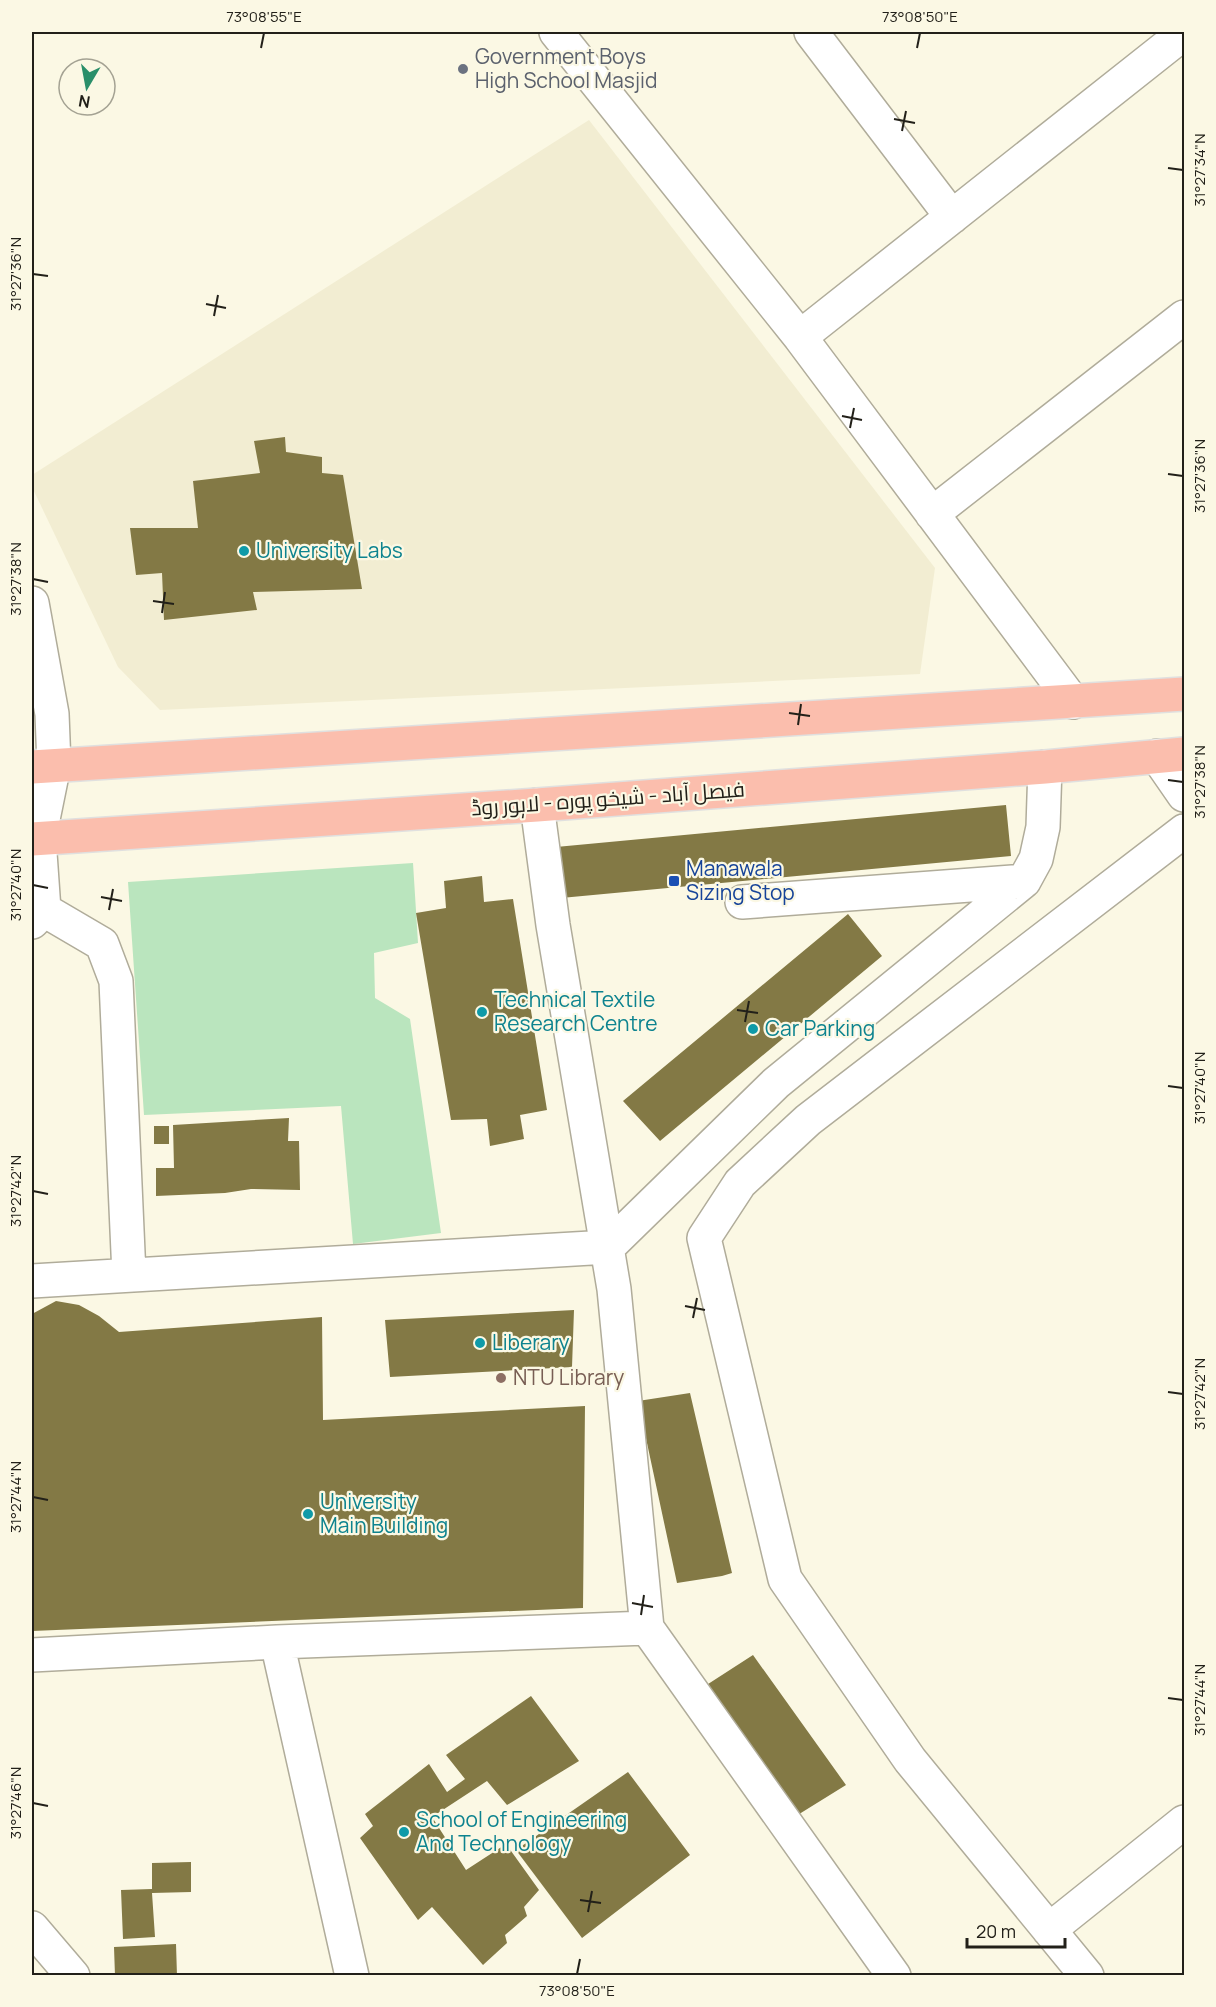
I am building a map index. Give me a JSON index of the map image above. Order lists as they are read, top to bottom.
{
  "streets": {
    "highway": ["فیصل آباد - شیخو پورہ - لاہور روڈ"]
  },
  "places": {
    "other": [
      "Government Boys High School Masjid",
      "University Labs",
      "Technical Textile Research Centre",
      "Car Parking",
      "Liberary",
      "NTU Library",
      "University Main Building",
      "School of Engineering And Technology"
    ],
    "transit": ["Manawala Sizing Stop"]
  },
  "scale_bar": "20 m",
  "north": "bottom",
  "coordinates": [
    "73°08'55\"E",
    "73°08'50\"E",
    "31°27'34\"N",
    "31°27'36\"N",
    "31°27'38\"N",
    "31°27'40\"N",
    "31°27'42\"N",
    "31°27'44\"N",
    "31°27'46\"N"
  ]
}
